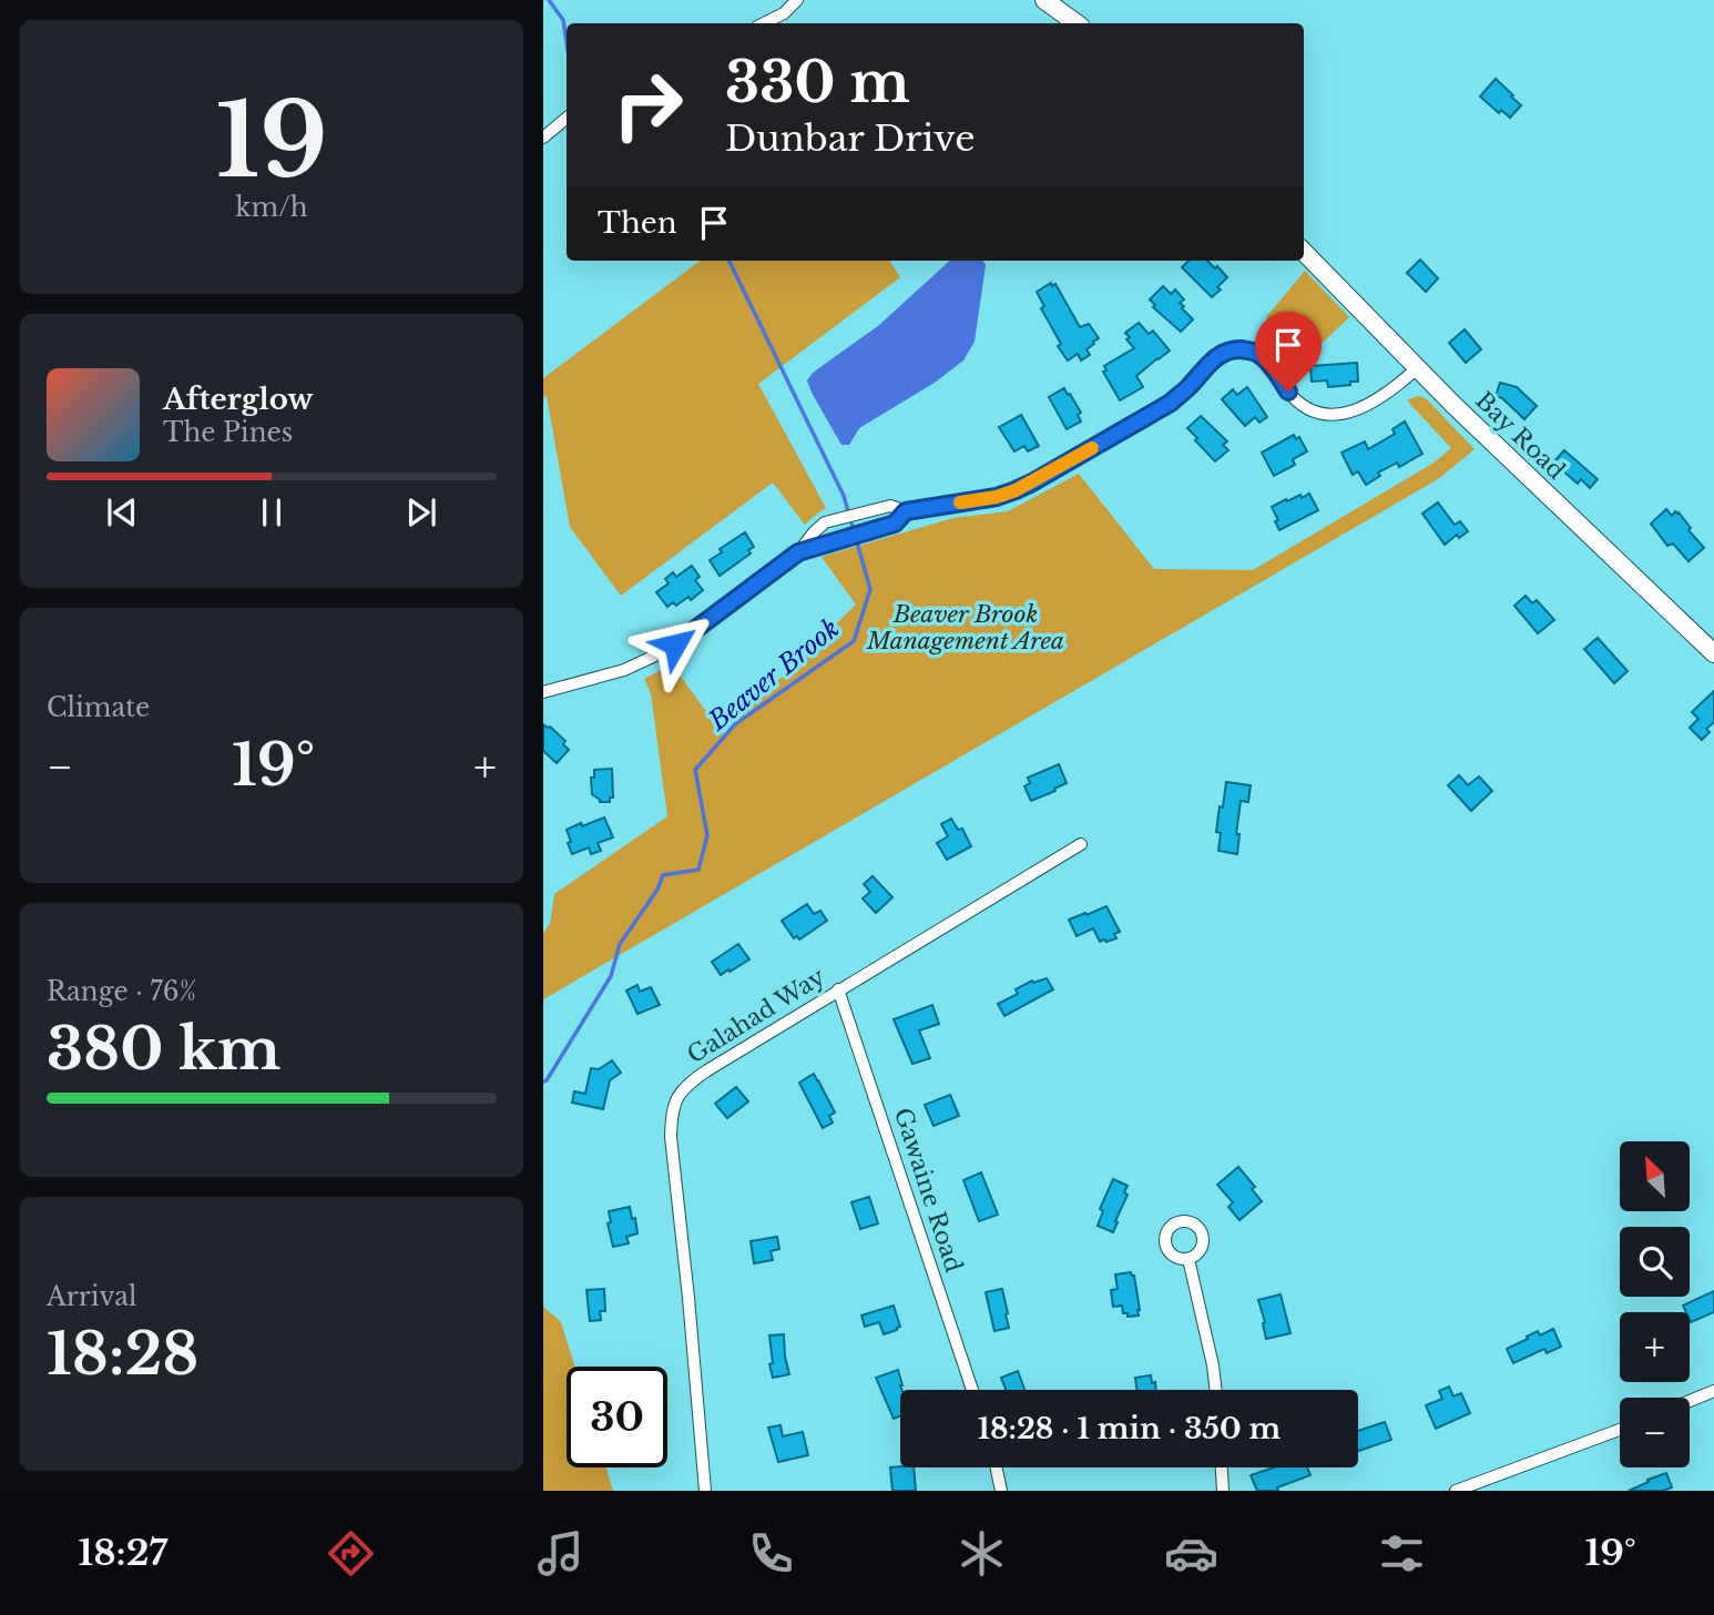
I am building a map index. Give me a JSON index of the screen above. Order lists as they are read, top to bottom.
{
  "streets": {
    "main road": ["Bay Road"],
    "street": ["Galahad Way", "Gawaine Road"]
  },
  "crossings": [
    ["Galahad Way", "Gawaine Road"]
  ],
  "water": ["Beaver Brook"],
  "parks": ["Beaver Brook Management Area"],
  "north": "top left",
  "page": {
    "tile": [
      ["19", "km/h"],
      "Climate",
      ["Range · 76%", "380 km"],
      ["Arrival", "18:28"]
    ],
    "turn": ["330 m", "Dunbar Drive"],
    "then": "Then",
    "song": ["Afterglow", "The Pines"],
    "heat": ["−", "19°", "+"],
    "map_buttons": ["+", "−"],
    "limit": "30",
    "trip": "18:28 · 1 min · 350 m",
    "tabs": ["18:27", "19°"]
  }
}
